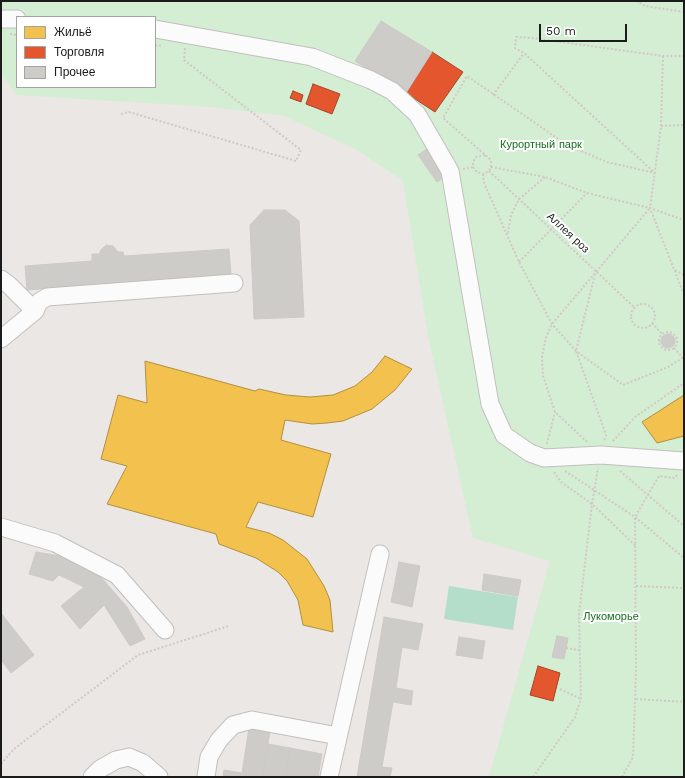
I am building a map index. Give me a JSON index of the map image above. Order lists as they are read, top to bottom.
{
  "streets": {
    "path": ["Аллея роз"]
  },
  "parks": ["Курортный парк", "Лукоморье"],
  "legend": ["Жильё", "Торговля", "Прочее"],
  "scale_bar": "50 m"
}
